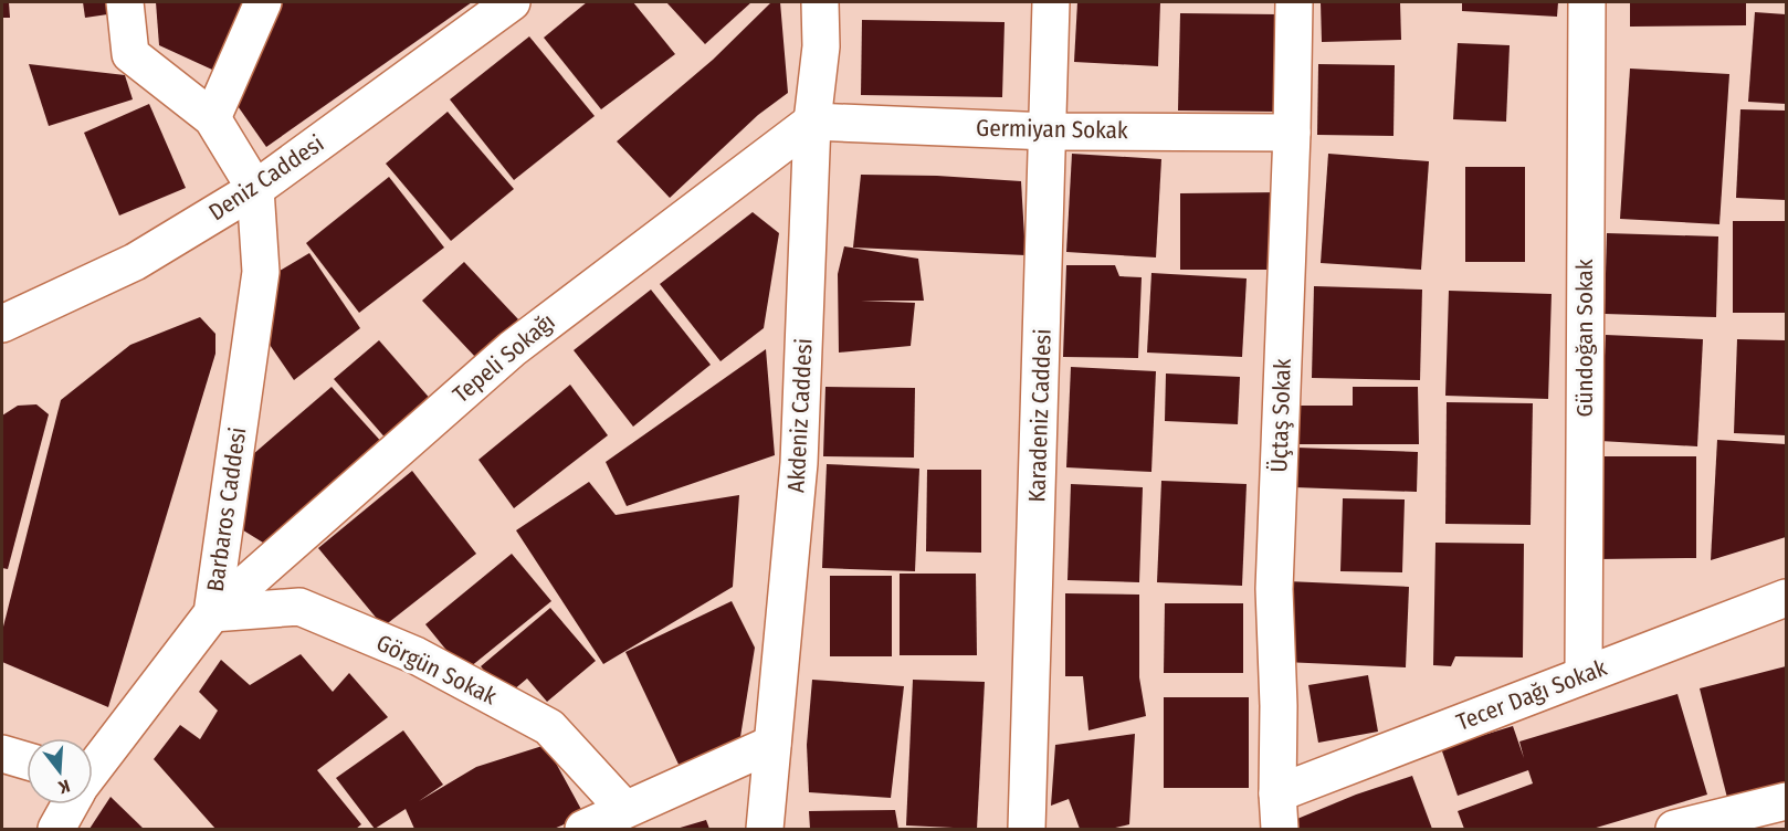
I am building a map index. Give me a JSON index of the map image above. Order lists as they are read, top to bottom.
{
  "streets": {
    "street": [
      "Germiyan Sokak",
      "Deniz Caddesi",
      "Gündoğan Sokak",
      "Tepeli Sokağı",
      "Akdeniz Caddesi",
      "Karadeniz Caddesi",
      "Üçtaş Sokak",
      "Barbaros Caddesi",
      "Görgün Sokak",
      "Tecer Dağı Sokak"
    ]
  },
  "crossings": [
    ["Germiyan Sokak", "Tepeli Sokağı"],
    ["Germiyan Sokak", "Akdeniz Caddesi"],
    ["Germiyan Sokak", "Karadeniz Caddesi"],
    ["Germiyan Sokak", "Üçtaş Sokak"],
    ["Deniz Caddesi", "Barbaros Caddesi"],
    ["Gündoğan Sokak", "Tecer Dağı Sokak"],
    ["Tepeli Sokağı", "Akdeniz Caddesi"],
    ["Tepeli Sokağı", "Barbaros Caddesi"],
    ["Tepeli Sokağı", "Görgün Sokak"],
    ["Üçtaş Sokak", "Tecer Dağı Sokak"],
    ["Barbaros Caddesi", "Görgün Sokak"]
  ],
  "north": "bottom"
}
